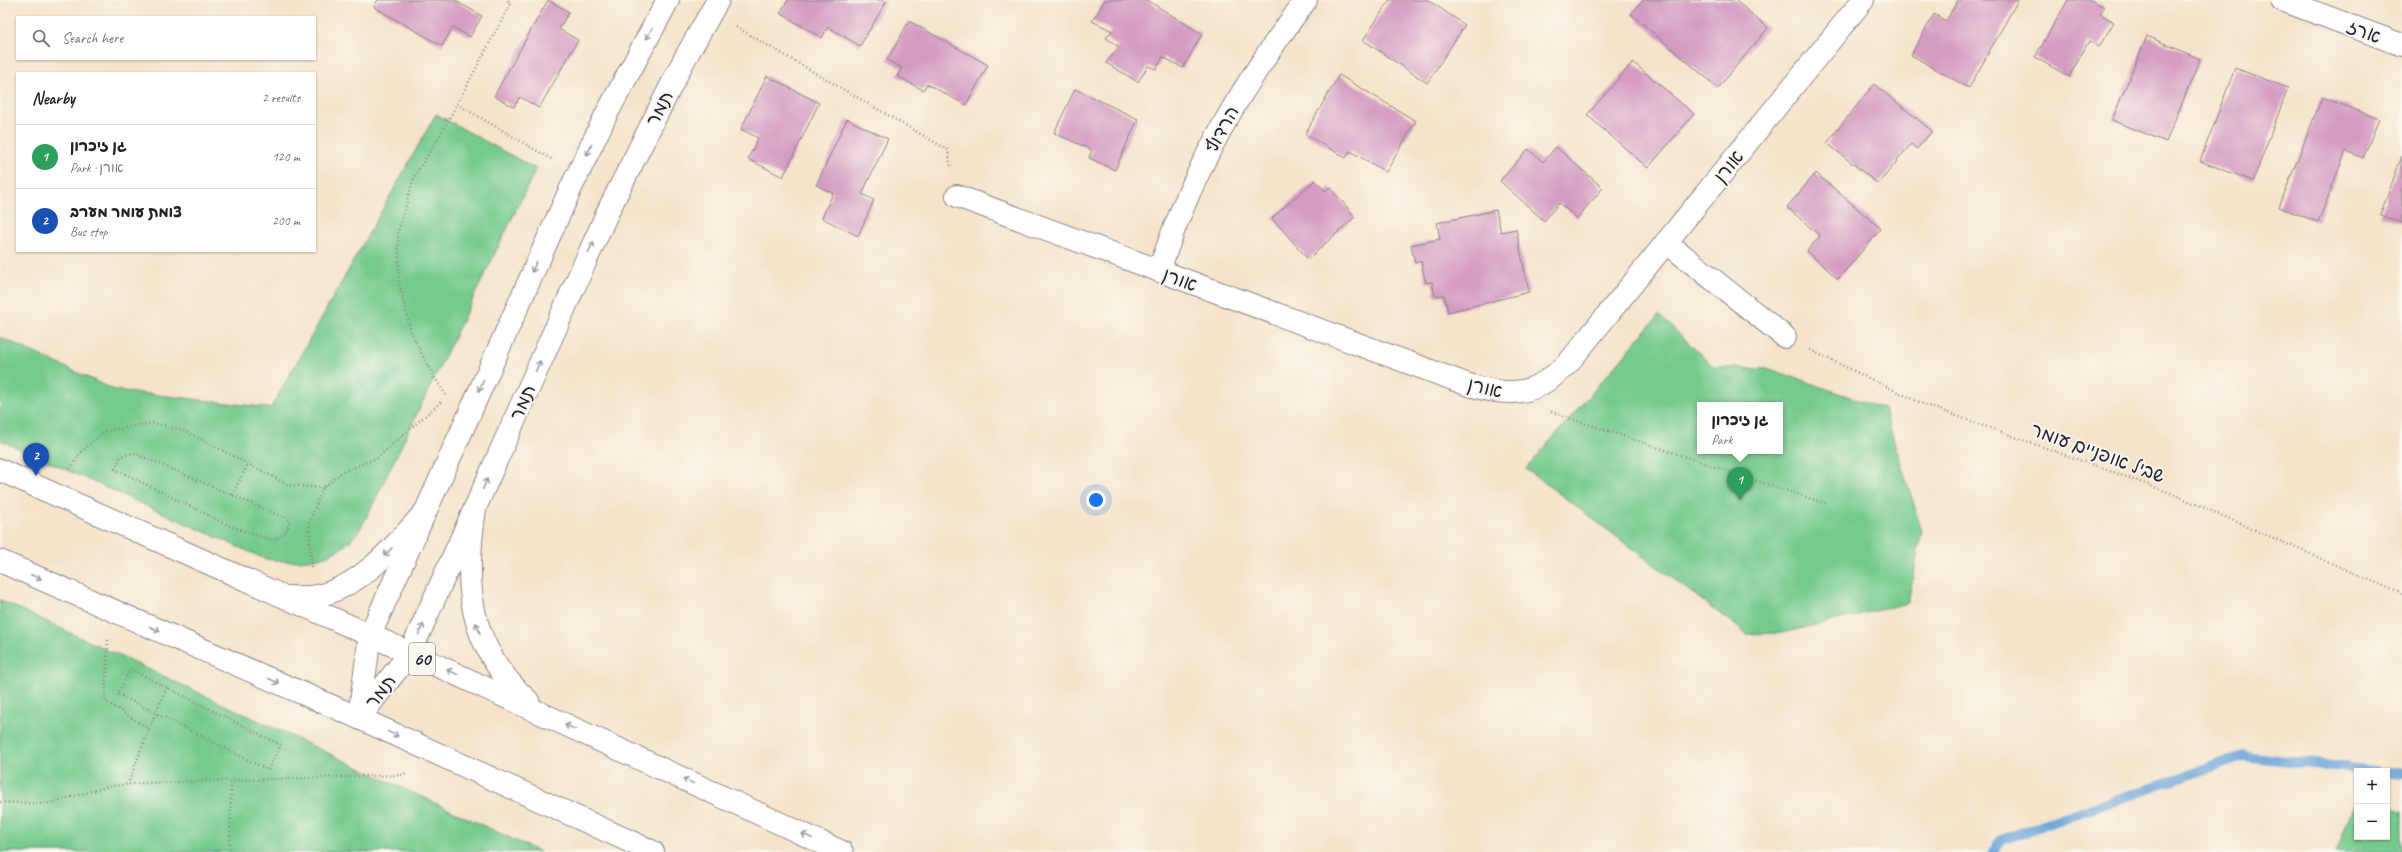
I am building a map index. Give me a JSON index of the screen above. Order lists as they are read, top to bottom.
{
  "streets": {
    "main road": [
      "ארז",
      "תמר",
      "הרדוף",
      "אורן",
      "60"
    ],
    "path": ["שביל אופניים עומר"]
  },
  "crossings": [
    ["תמר", "60"],
    ["הרדוף", "אורן"]
  ],
  "page": {
    "search": "Search here",
    "heading": ["Nearby", "2 results"],
    "list": [
      {
        "mark": "1",
        "name": "גן זיכרון",
        "note": "Park · אורן",
        "value": "120 m"
      },
      {
        "mark": "2",
        "name": "צומת עומר מערב",
        "note": "Bus stop",
        "value": "200 m"
      }
    ],
    "popup": ["גן זיכרון", "Park"],
    "pins": ["2", "1"],
    "map_buttons": ["+", "−"]
  }
}
